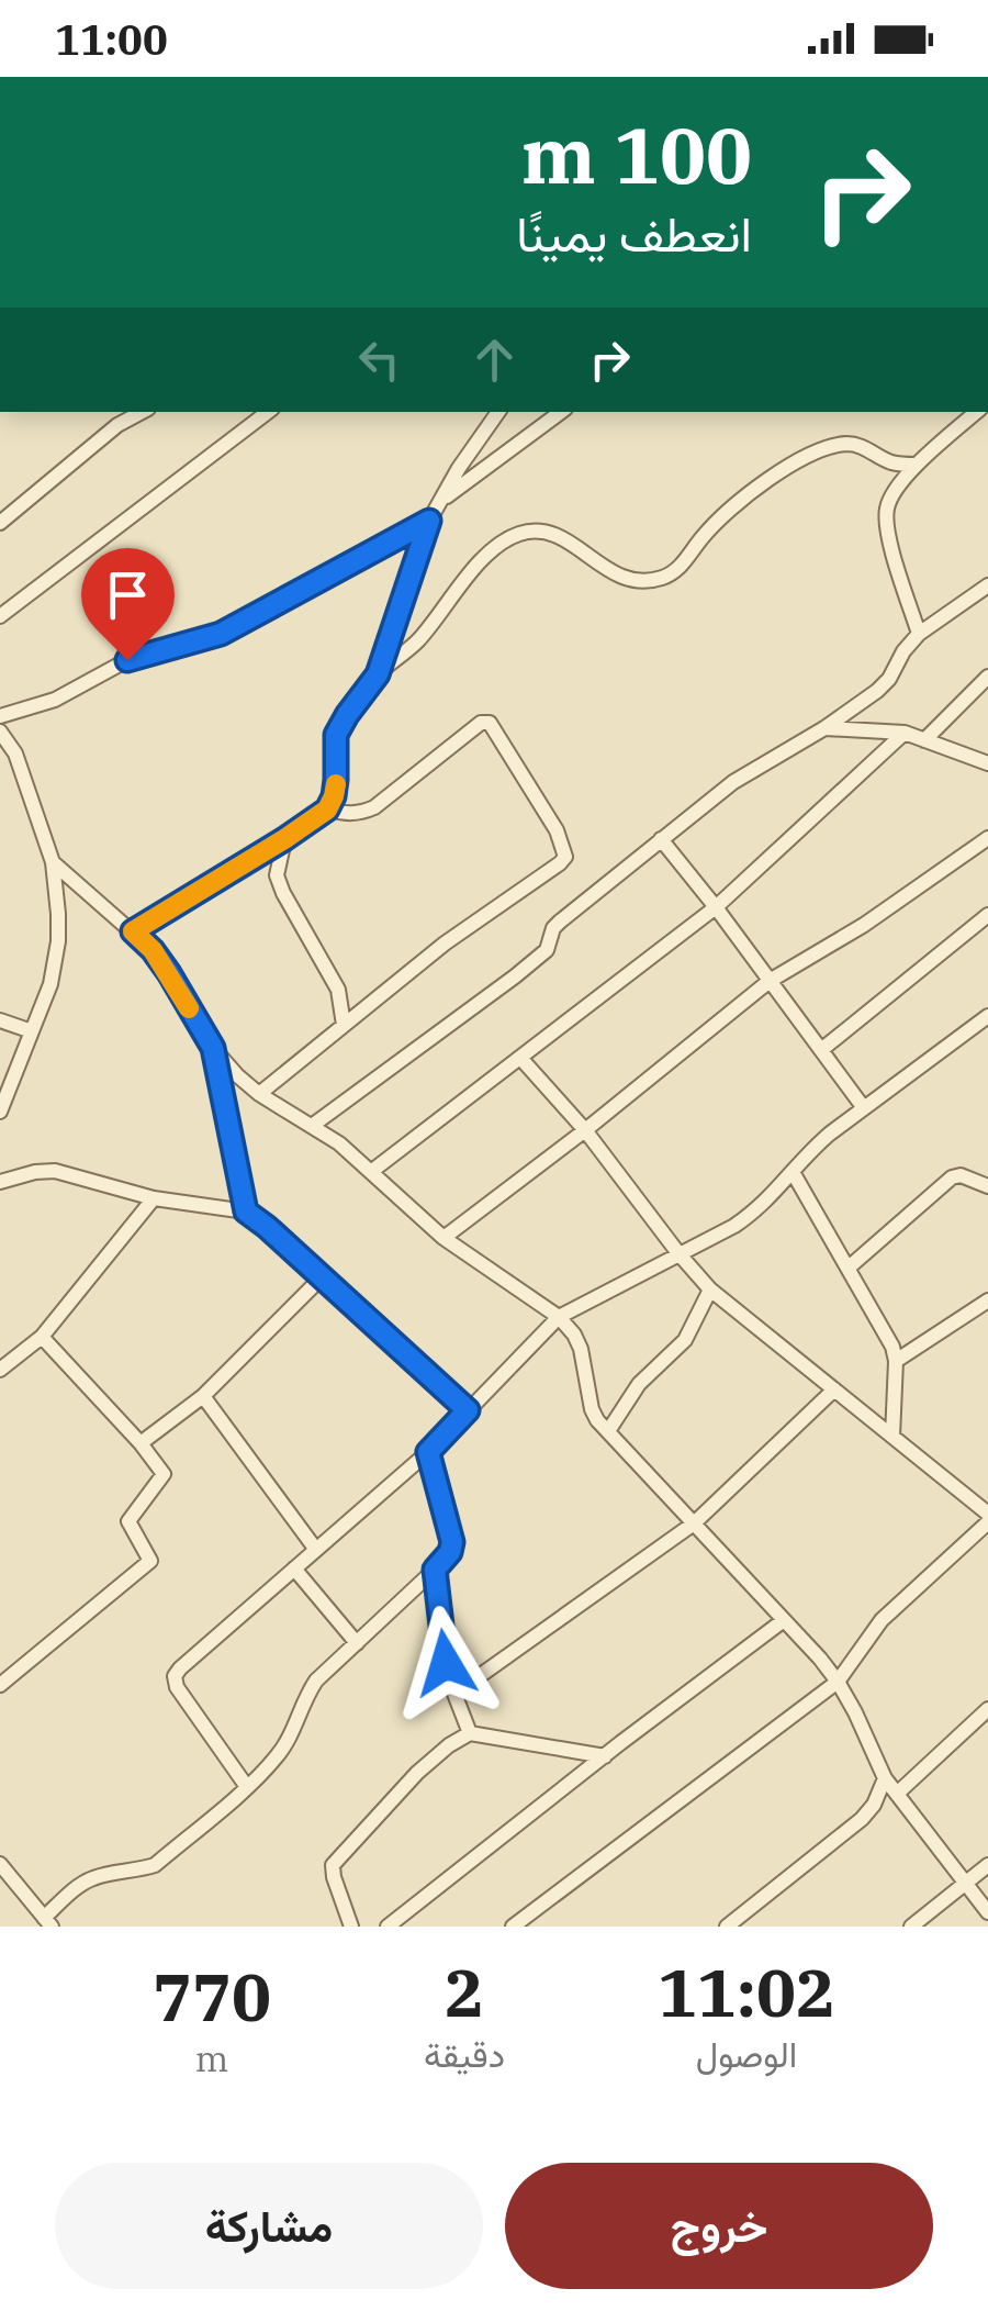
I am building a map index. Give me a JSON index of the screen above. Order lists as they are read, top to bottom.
{
  "page": {
    "status": "11:00",
    "turn": ["100 m", "انعطف يمينًا"],
    "eta": [
      "11:02",
      "الوصول",
      "2",
      "دقيقة",
      "770",
      "m"
    ],
    "buttons": ["خروج", "مشاركة"]
  }
}
